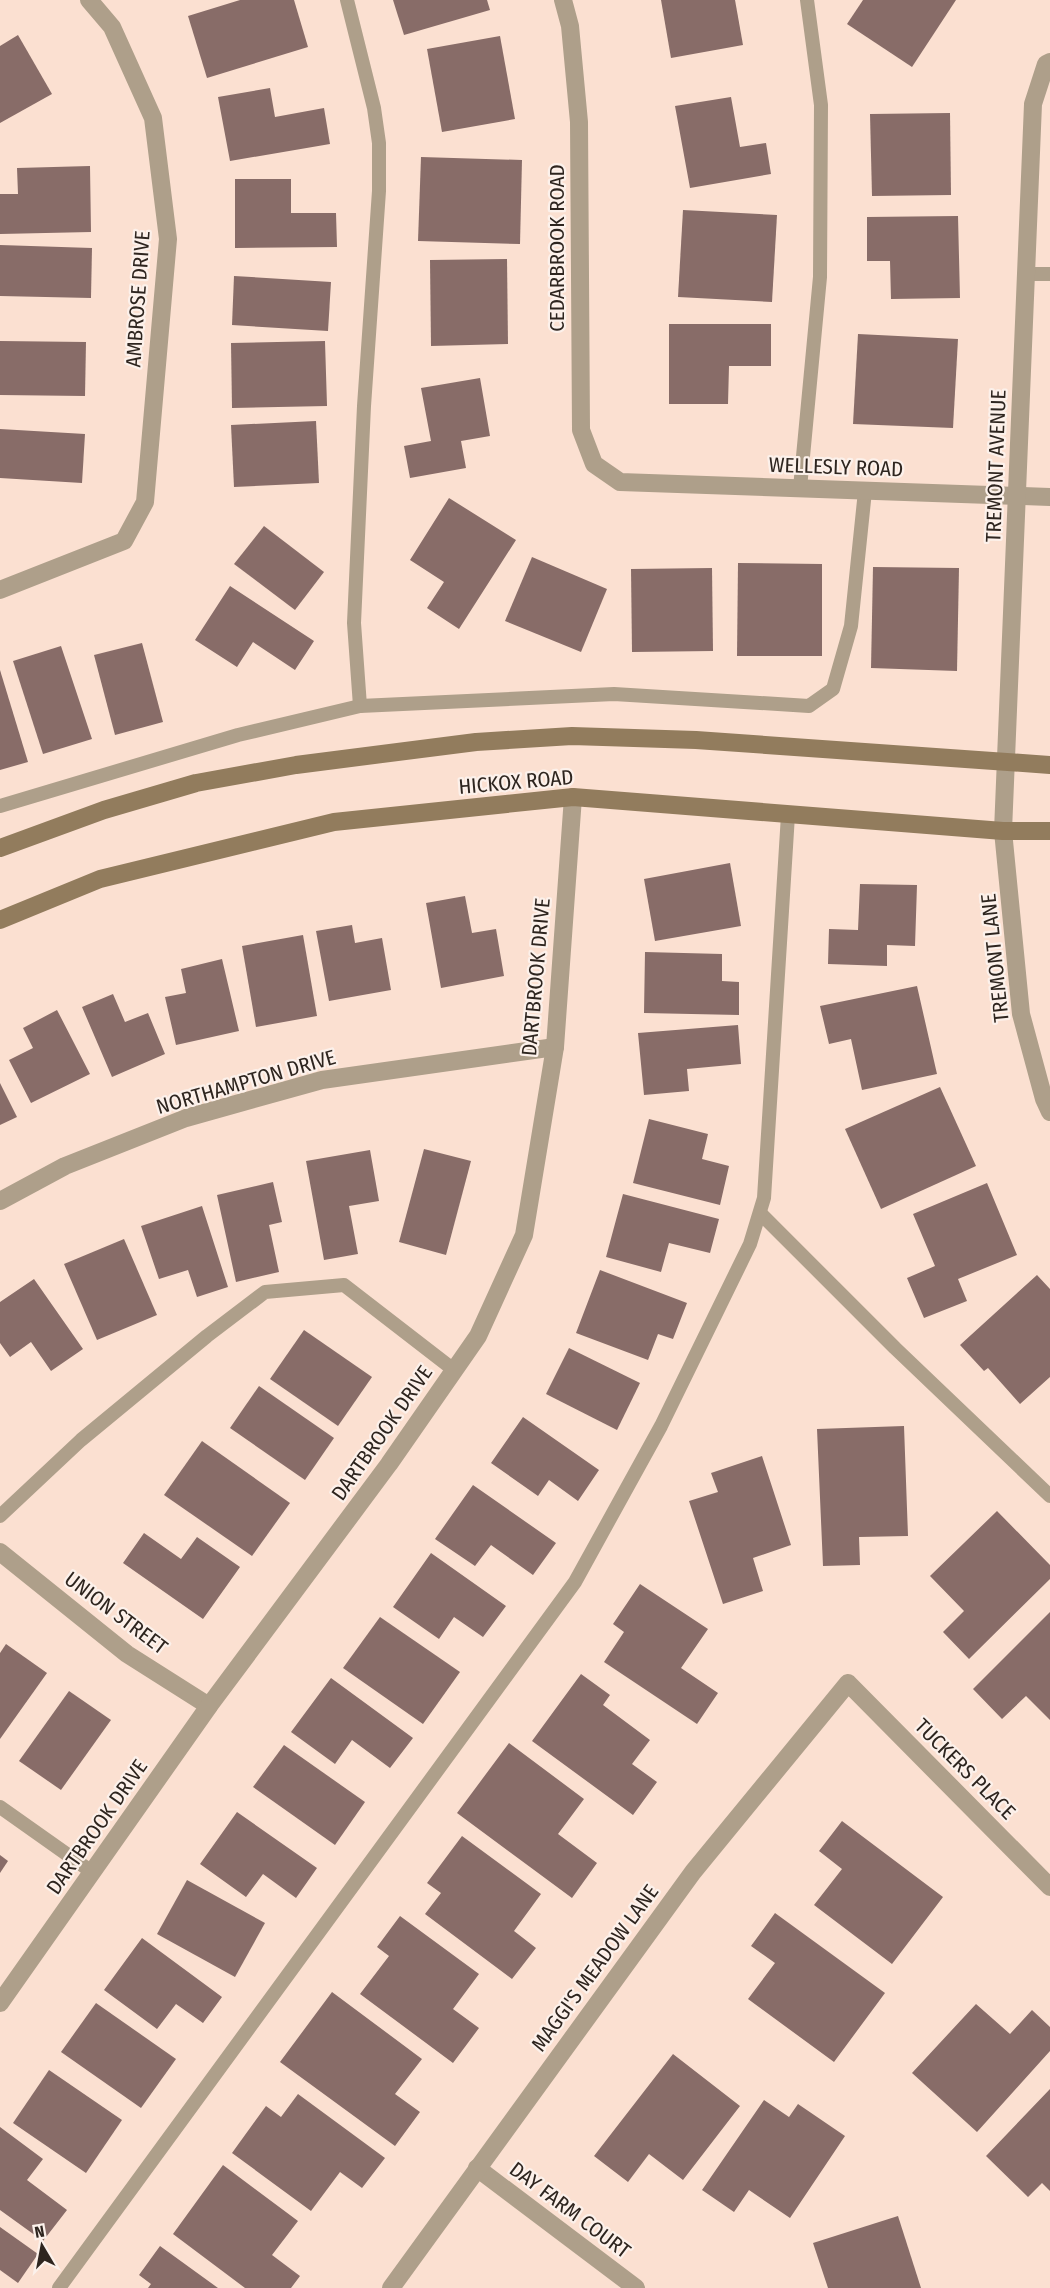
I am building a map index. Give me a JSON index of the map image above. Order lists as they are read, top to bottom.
{
  "streets": {
    "street": [
      "CEDARBROOK ROAD",
      "AMBROSE DRIVE",
      "TREMONT AVENUE",
      "WELLESLY ROAD",
      "HICKOX ROAD",
      "TREMONT LANE",
      "DARTBROOK DRIVE",
      "NORTHAMPTON DRIVE",
      "UNION STREET",
      "TUCKERS PLACE",
      "MAGGI'S MEADOW LANE",
      "DAY FARM COURT"
    ]
  },
  "crossings": [
    ["CEDARBROOK ROAD", "WELLESLY ROAD"],
    ["TREMONT AVENUE", "WELLESLY ROAD"],
    ["TREMONT AVENUE", "HICKOX ROAD"],
    ["TREMONT AVENUE", "TREMONT LANE"],
    ["HICKOX ROAD", "TREMONT LANE"],
    ["HICKOX ROAD", "DARTBROOK DRIVE"],
    ["DARTBROOK DRIVE", "NORTHAMPTON DRIVE"],
    ["DARTBROOK DRIVE", "UNION STREET"],
    ["TUCKERS PLACE", "MAGGI'S MEADOW LANE"],
    ["MAGGI'S MEADOW LANE", "DAY FARM COURT"]
  ],
  "north": "top"
}
